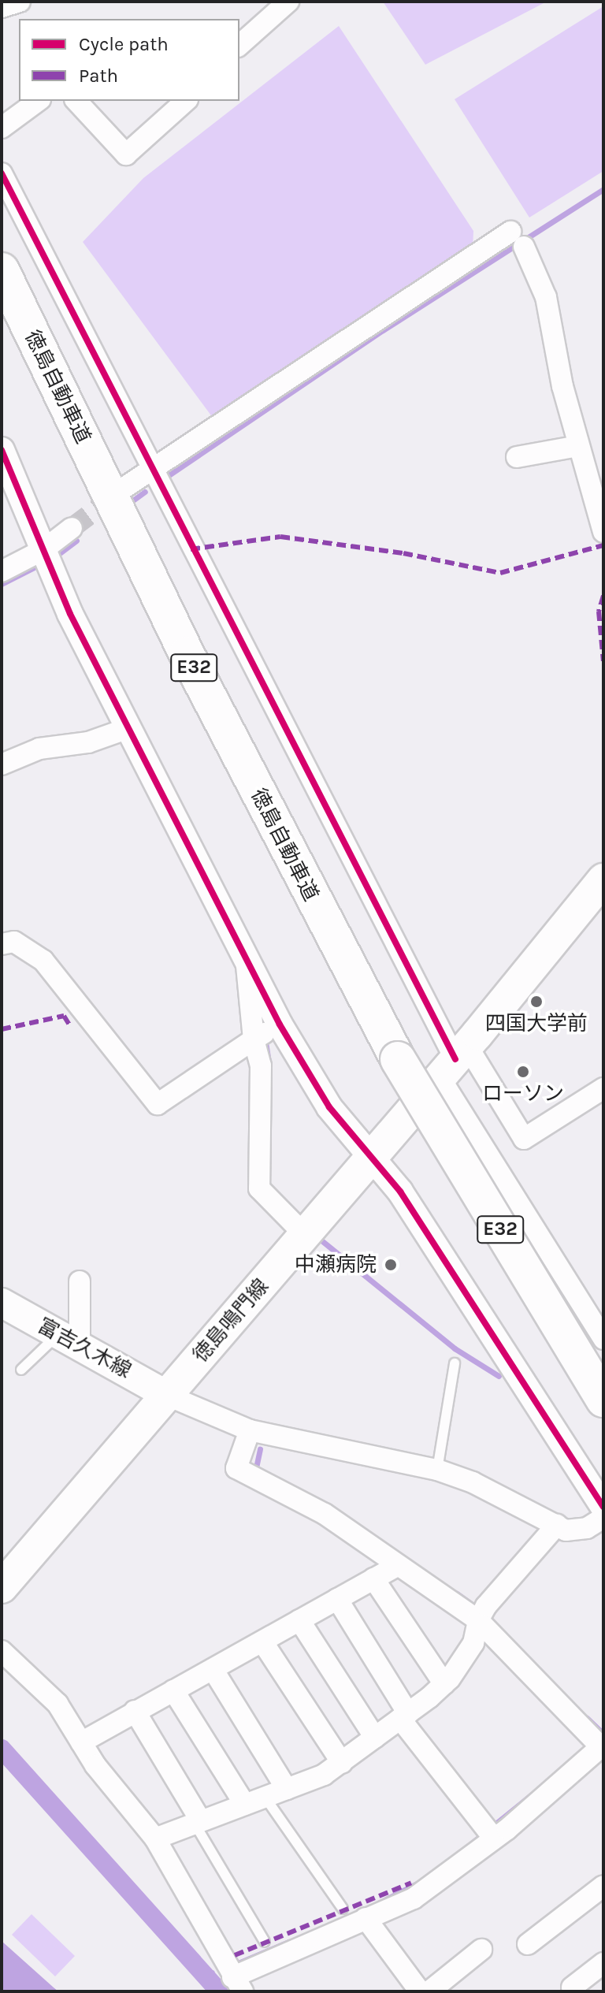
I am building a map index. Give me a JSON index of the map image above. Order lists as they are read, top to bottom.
{
  "streets": {
    "highway": ["徳島自動車道", "E32"],
    "main road": ["徳島鳴門線", "富吉久木線"]
  },
  "crossings": [
    ["徳島鳴門線", "富吉久木線"]
  ],
  "places": ["四国大学前", "ローソン", "中瀬病院"],
  "legend": ["Cycle path", "Path"]
}
